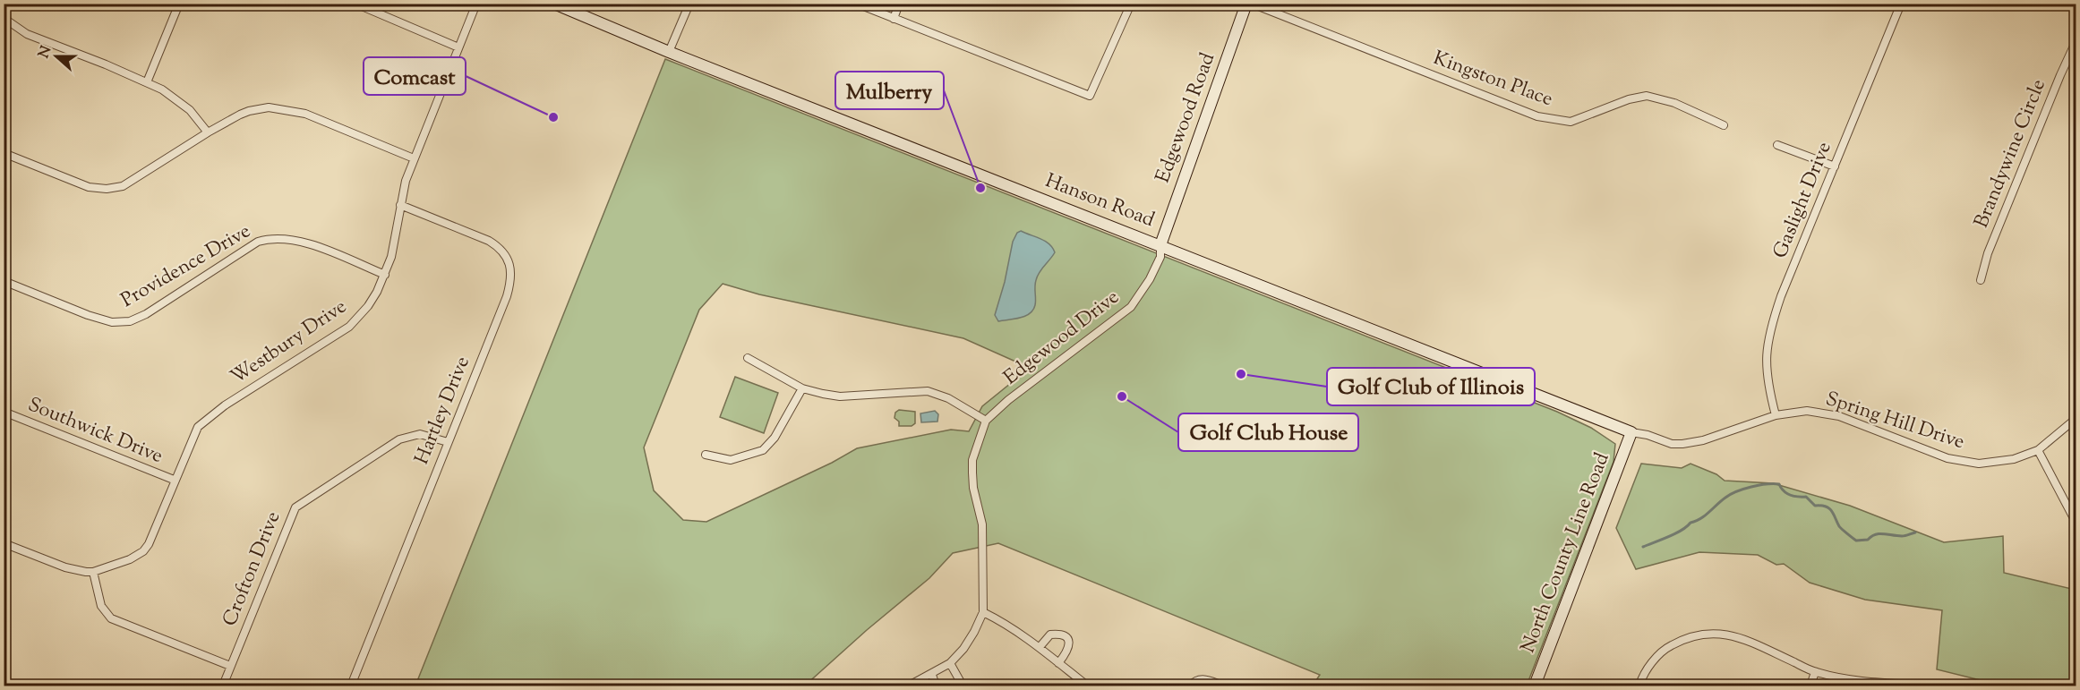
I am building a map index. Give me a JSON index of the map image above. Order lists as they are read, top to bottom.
{
  "streets": {
    "street": [
      "Kingston Place",
      "Edgewood Road",
      "Brandywine Circle",
      "Gaslight Drive",
      "Hanson Road",
      "Providence Drive",
      "Edgewood Drive",
      "Westbury Drive",
      "Hartley Drive",
      "Spring Hill Drive",
      "Southwick Drive",
      "North County Line Road",
      "Crofton Drive"
    ]
  },
  "crossings": [
    ["Edgewood Road", "Hanson Road"],
    ["Edgewood Road", "Edgewood Drive"],
    ["Gaslight Drive", "Spring Hill Drive"],
    ["Hanson Road", "Edgewood Drive"],
    ["Hanson Road", "Spring Hill Drive"],
    ["Hanson Road", "North County Line Road"],
    ["Providence Drive", "Westbury Drive"],
    ["Westbury Drive", "Hartley Drive"],
    ["Westbury Drive", "Southwick Drive"],
    ["Hartley Drive", "Crofton Drive"],
    ["Spring Hill Drive", "North County Line Road"]
  ],
  "places": [
    "Comcast",
    "Mulberry",
    "Golf Club of Illinois",
    "Golf Club House"
  ],
  "north": "left"
}
